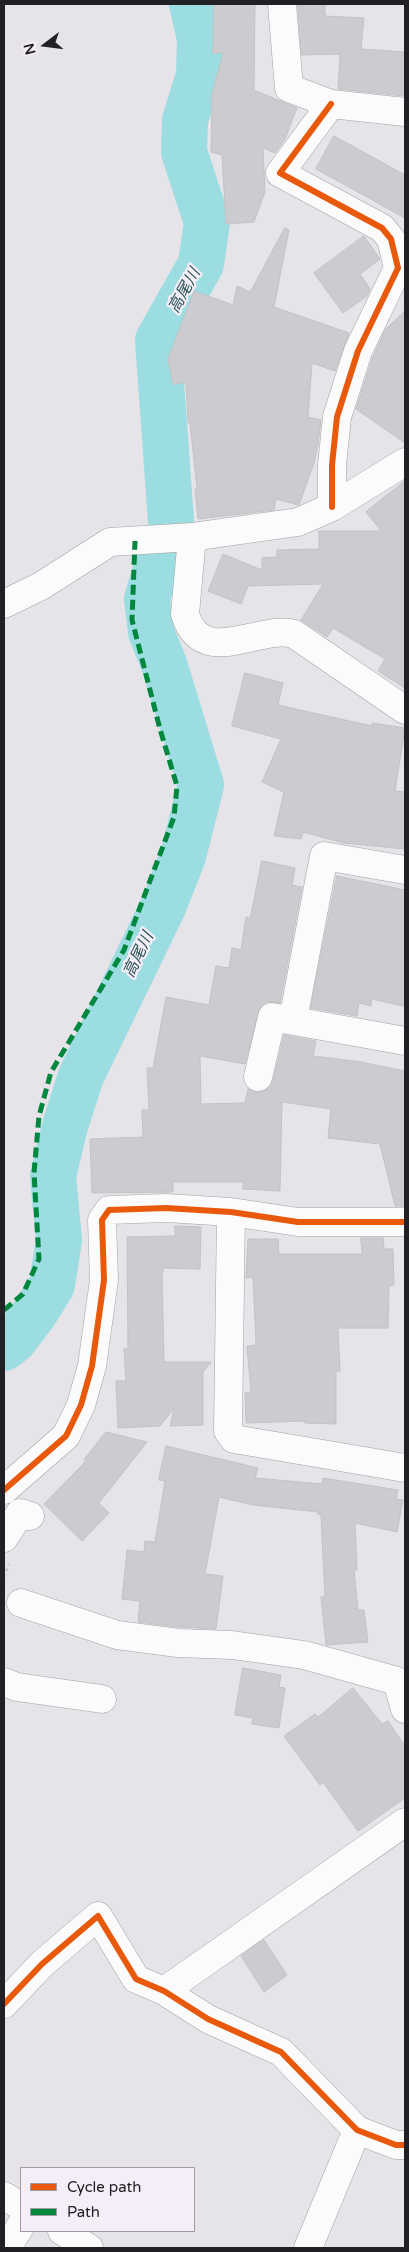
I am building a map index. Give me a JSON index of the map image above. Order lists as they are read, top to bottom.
{
  "water": ["高尾川"],
  "legend": ["Cycle path", "Path"],
  "north": "left"
}
